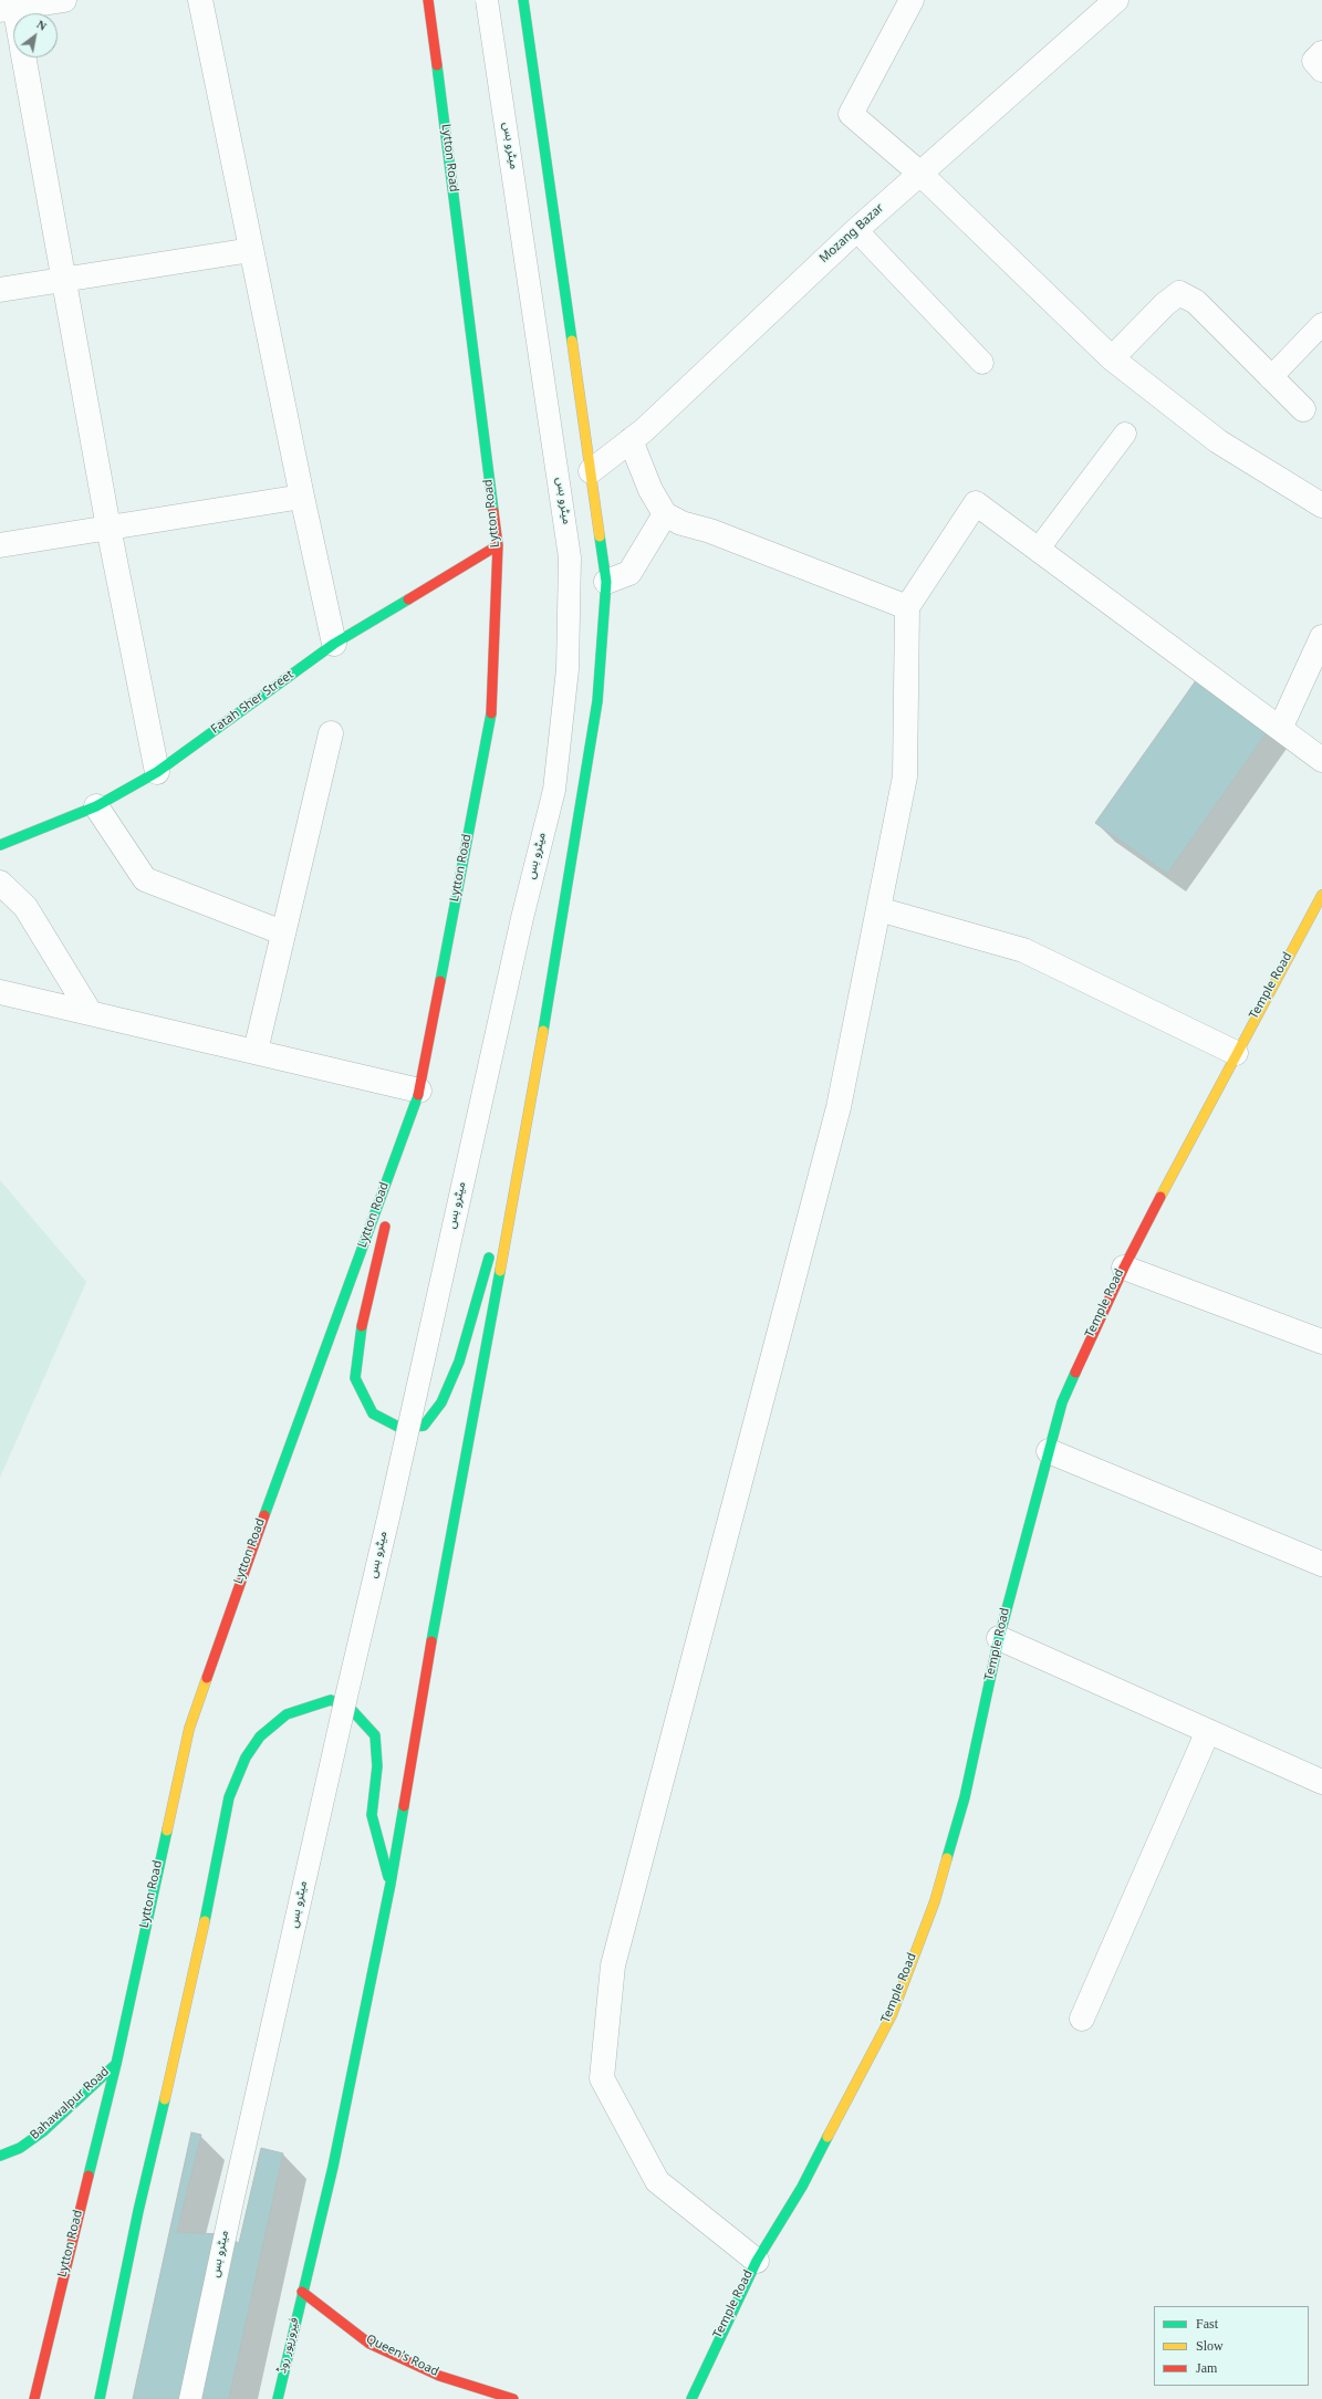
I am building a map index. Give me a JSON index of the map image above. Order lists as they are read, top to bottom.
{
  "streets": {
    "main road": [
      "Lytton Road",
      "Fatah Sher Street",
      "Temple Road",
      "Bahawalpur Road",
      "فیروزپور روڈ",
      "Queen's Road"
    ],
    "street": ["Mozang Bazar"],
    "lane": ["میٹرو بس"]
  },
  "crossings": [
    ["Lytton Road", "Fatah Sher Street"],
    ["Lytton Road", "Bahawalpur Road"],
    ["فیروزپور روڈ", "Queen's Road"]
  ],
  "legend": ["Fast", "Slow", "Jam"],
  "north": "top right"
}
